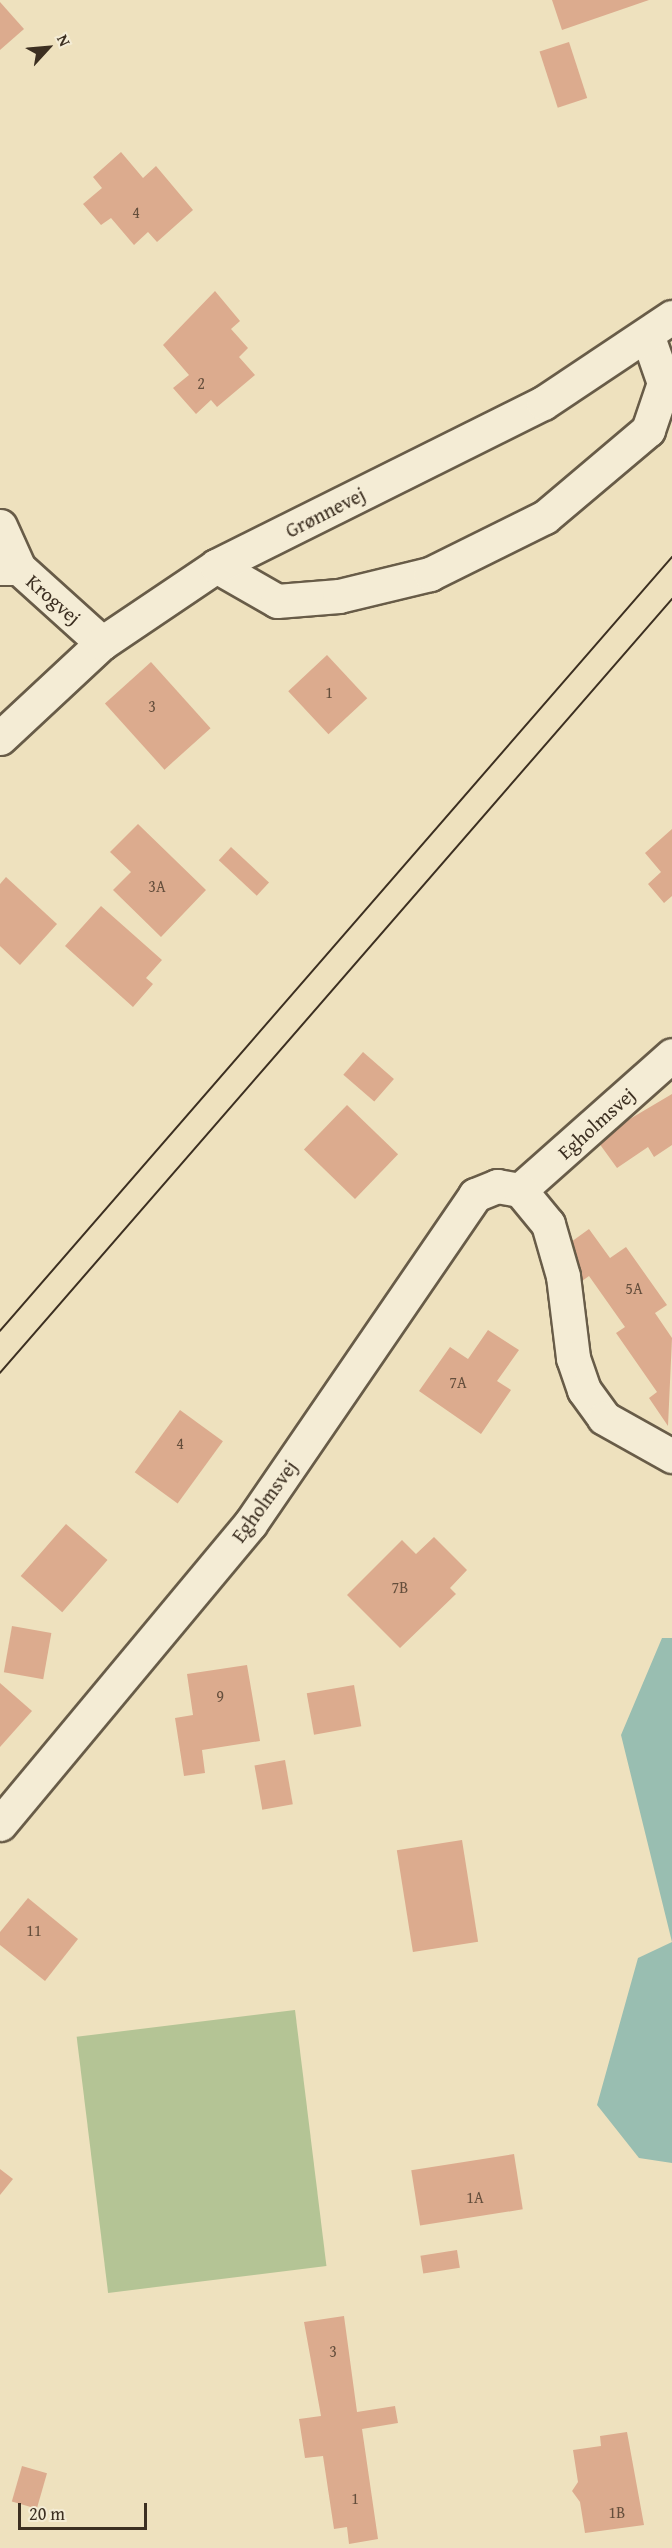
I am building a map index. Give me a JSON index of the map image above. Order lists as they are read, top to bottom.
{
  "streets": {
    "street": ["Grønnevej", "Krogvej", "Egholmsvej"]
  },
  "crossings": [
    ["Grønnevej", "Krogvej"]
  ],
  "house_numbers": [
    "4",
    "2",
    "1",
    "3",
    "3A",
    "5A",
    "7A",
    "4",
    "7B",
    "9",
    "11",
    "1A",
    "3",
    "1",
    "1B"
  ],
  "scale_bar": "20 m",
  "north": "top right"
}
